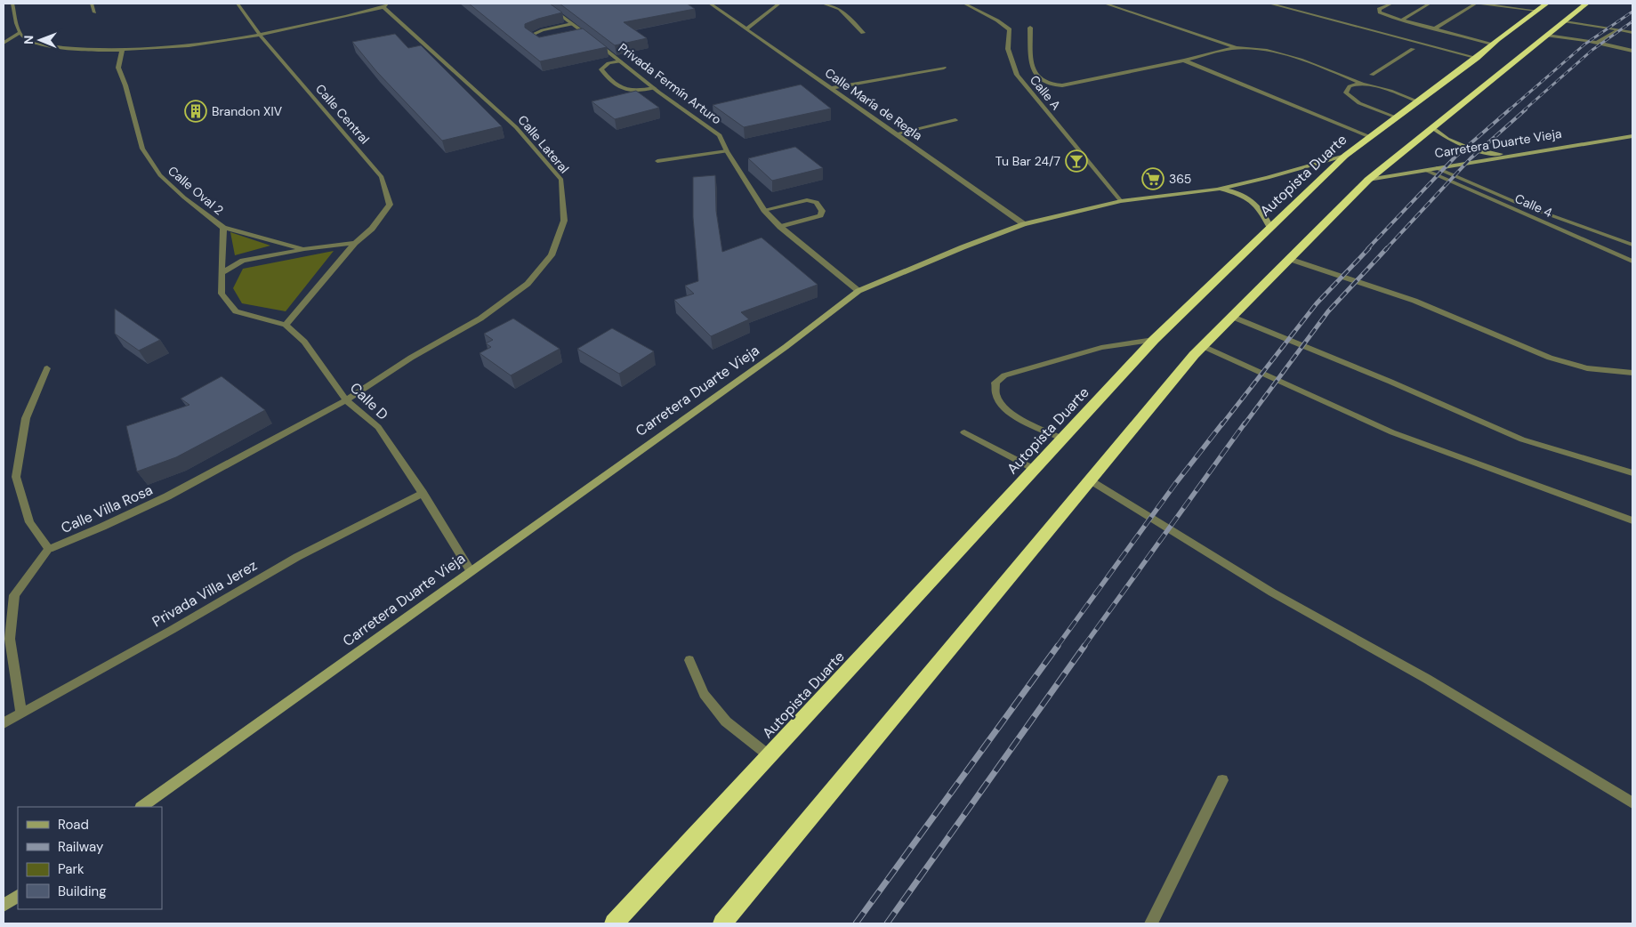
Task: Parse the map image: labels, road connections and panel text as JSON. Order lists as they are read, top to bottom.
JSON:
{
  "streets": {
    "highway": ["Autopista Duarte"],
    "main road": ["Carretera Duarte Vieja"],
    "street": [
      "Privada Fermín Arturo",
      "Calle A",
      "Calle María de Regla",
      "Calle Central",
      "Calle Lateral",
      "Calle Oval 2",
      "Calle 4",
      "Calle D",
      "Calle Villa Rosa",
      "Privada Villa Jerez"
    ]
  },
  "crossings": [
    ["Privada Fermín Arturo", "Carretera Duarte Vieja"],
    ["Calle A", "Carretera Duarte Vieja"],
    ["Calle María de Regla", "Carretera Duarte Vieja"],
    ["Carretera Duarte Vieja", "Autopista Duarte"],
    ["Carretera Duarte Vieja", "Calle 4"],
    ["Carretera Duarte Vieja", "Calle D"],
    ["Calle Lateral", "Calle D"],
    ["Calle Lateral", "Calle Villa Rosa"],
    ["Calle Oval 2", "Calle D"],
    ["Calle D", "Calle Villa Rosa"],
    ["Calle D", "Privada Villa Jerez"]
  ],
  "places": {
    "building": ["Brandon XlV"],
    "bar": ["Tu Bar 24/7"],
    "supermarket": ["365"]
  },
  "legend": [
    "Road",
    "Railway",
    "Park",
    "Building"
  ],
  "north": "left"
}
